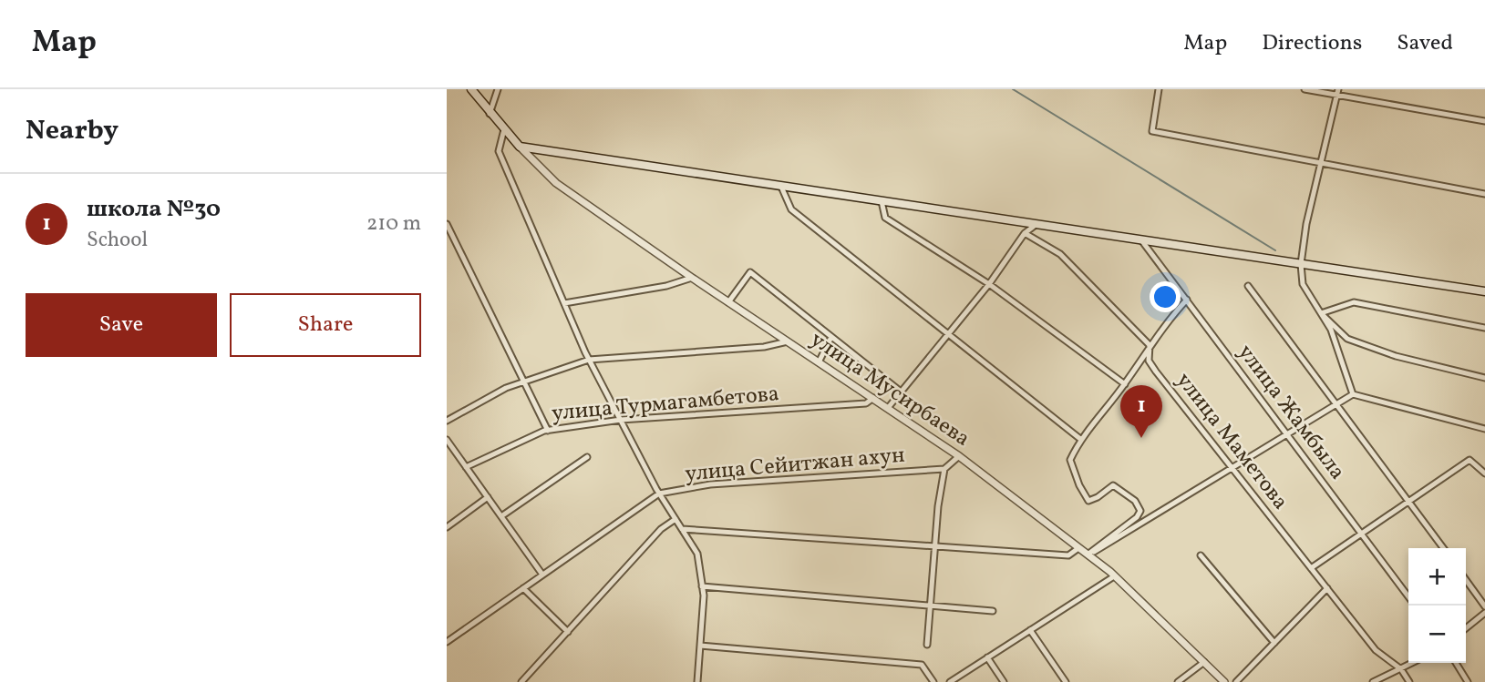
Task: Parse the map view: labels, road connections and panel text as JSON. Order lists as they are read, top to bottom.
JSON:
{
  "streets": {
    "street": [
      "улица Мусирбаева",
      "улица Турмагамбетова",
      "улица Жамбыла",
      "улица Маметова",
      "улица Сейитжан ахун"
    ]
  },
  "crossings": [
    ["улица Мусирбаева", "улица Турмагамбетова"]
  ],
  "page": {
    "header": "Map",
    "nav": ["Map", "Directions", "Saved"],
    "heading": "Nearby",
    "list": [
      {
        "mark": "1",
        "name": "школа №30",
        "note": "School",
        "value": "210 m"
      }
    ],
    "buttons": ["Save", "Share"],
    "pins": "1",
    "map_buttons": ["+", "−"]
  }
}
